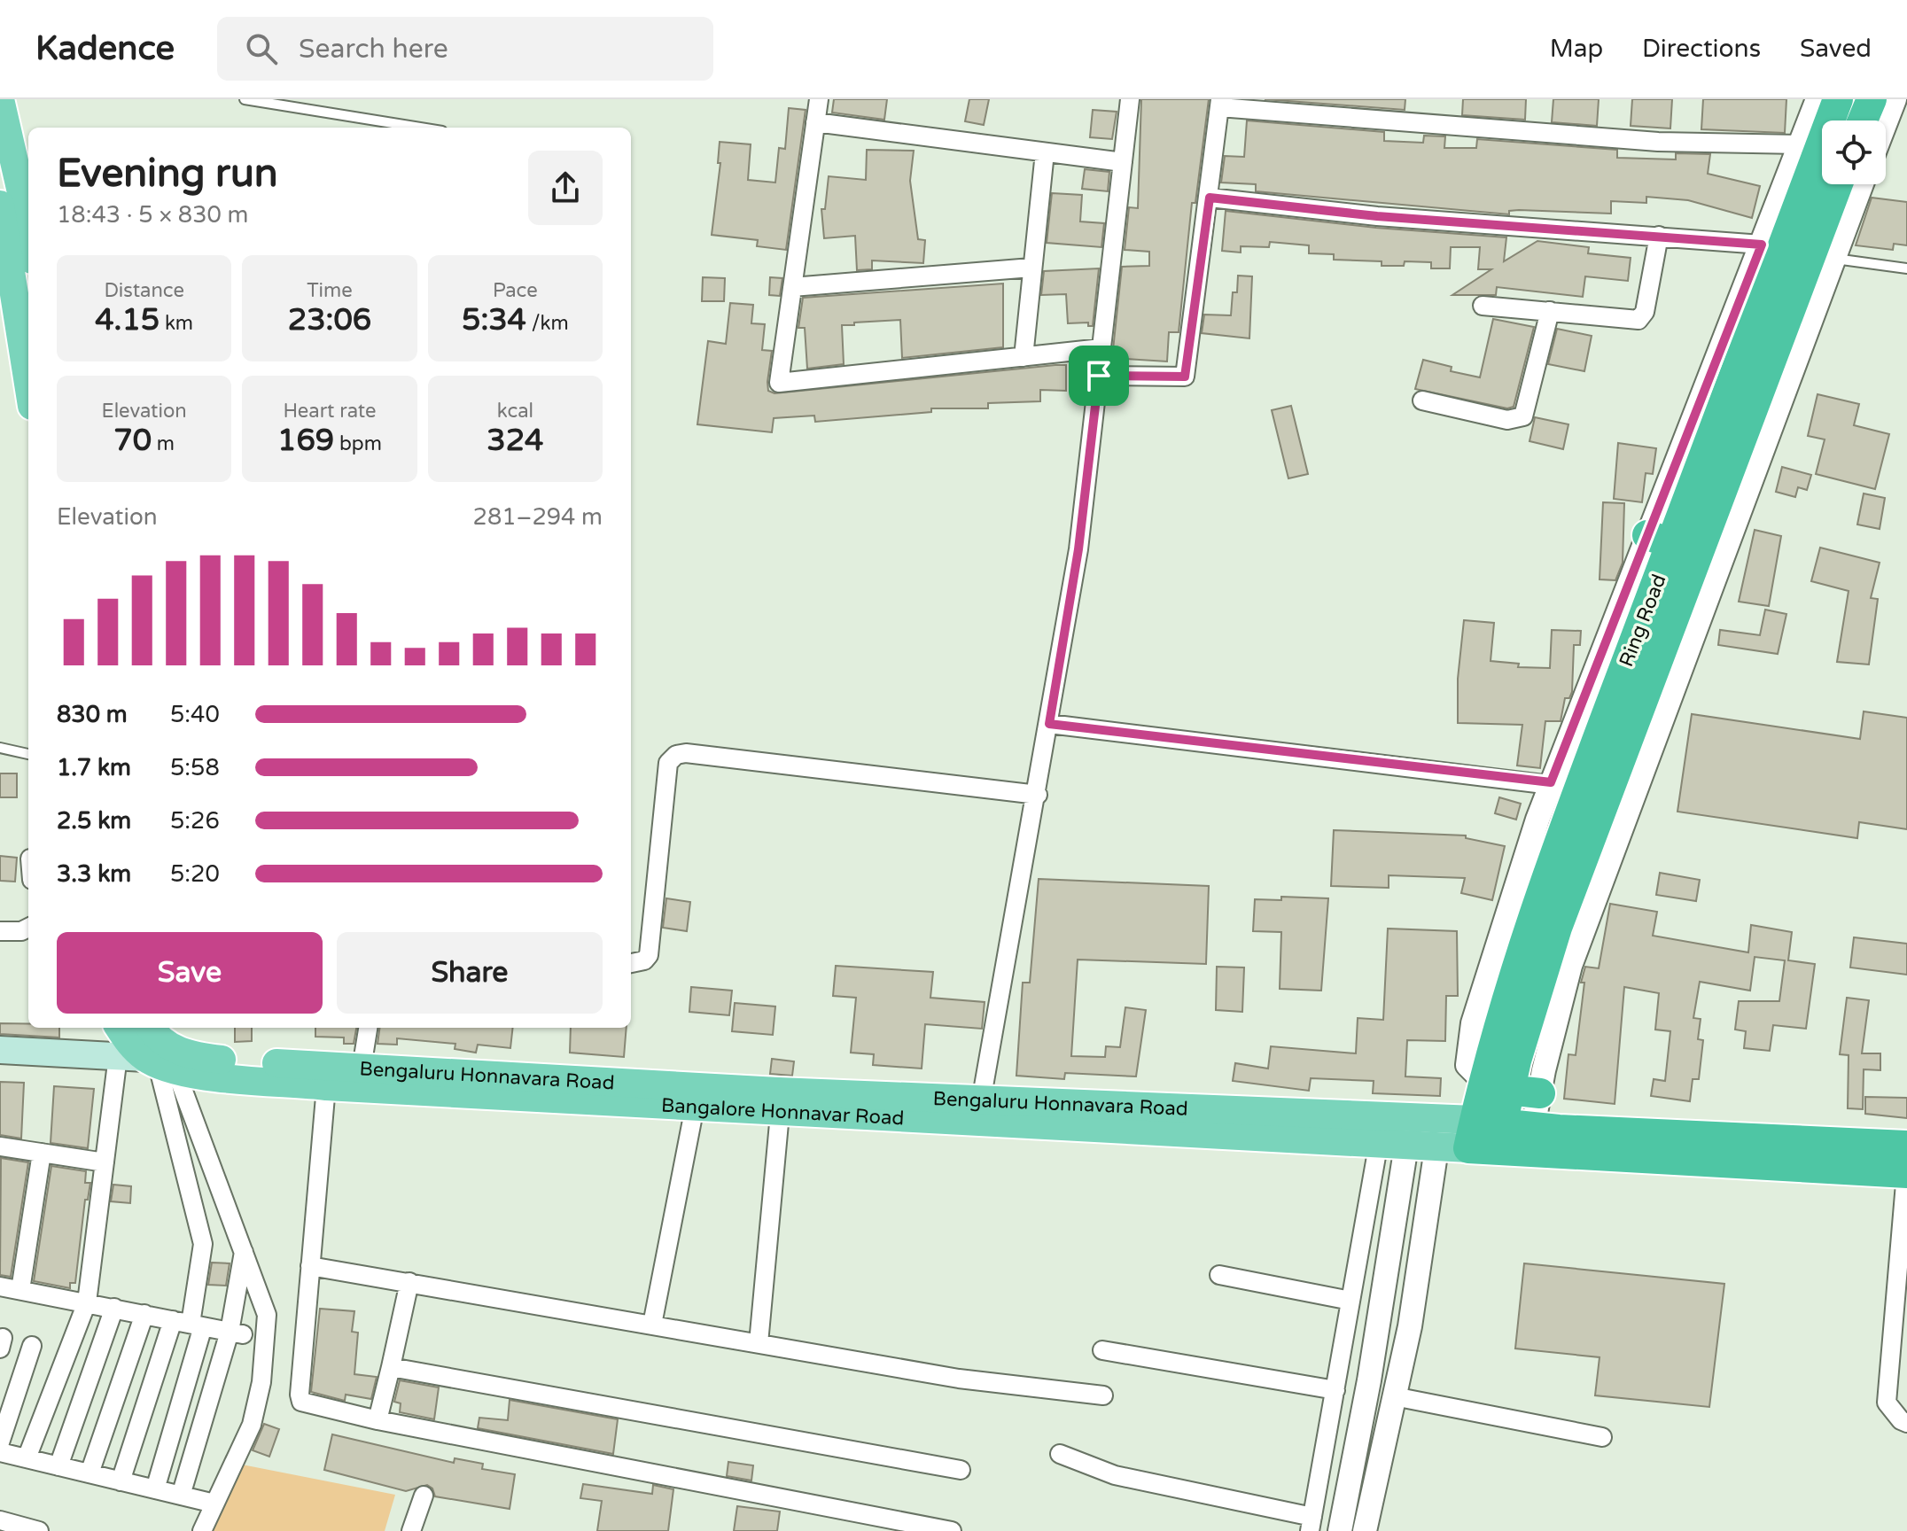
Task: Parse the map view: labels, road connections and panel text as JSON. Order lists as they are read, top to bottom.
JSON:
{
  "streets": {
    "highway": ["Ring Road"],
    "main road": ["Bengaluru Honnavara Road", "Bangalore Honnavar Road"]
  },
  "crossings": [
    ["Ring Road", "Bangalore Honnavar Road"],
    ["Bengaluru Honnavara Road", "Bangalore Honnavar Road"]
  ],
  "page": {
    "header": "Kadence",
    "search": "Search here",
    "nav": ["Map", "Directions", "Saved"],
    "heading": ["Evening run", "18:43 · 5 × 830 m"],
    "stats": [
      ["Distance", "4.15 km"],
      ["Time", "23:06"],
      ["Pace", "5:34 /km"],
      ["Elevation", "70 m"],
      ["Heart rate", "169 bpm"],
      ["kcal", "324"]
    ],
    "chart": ["Elevation", "281–294 m"],
    "list": [
      {
        "name": "830 m",
        "note": "5:40"
      },
      {
        "name": "1.7 km",
        "note": "5:58"
      },
      {
        "name": "2.5 km",
        "note": "5:26"
      },
      {
        "name": "3.3 km",
        "note": "5:20"
      }
    ],
    "buttons": ["Save", "Share"]
  }
}
